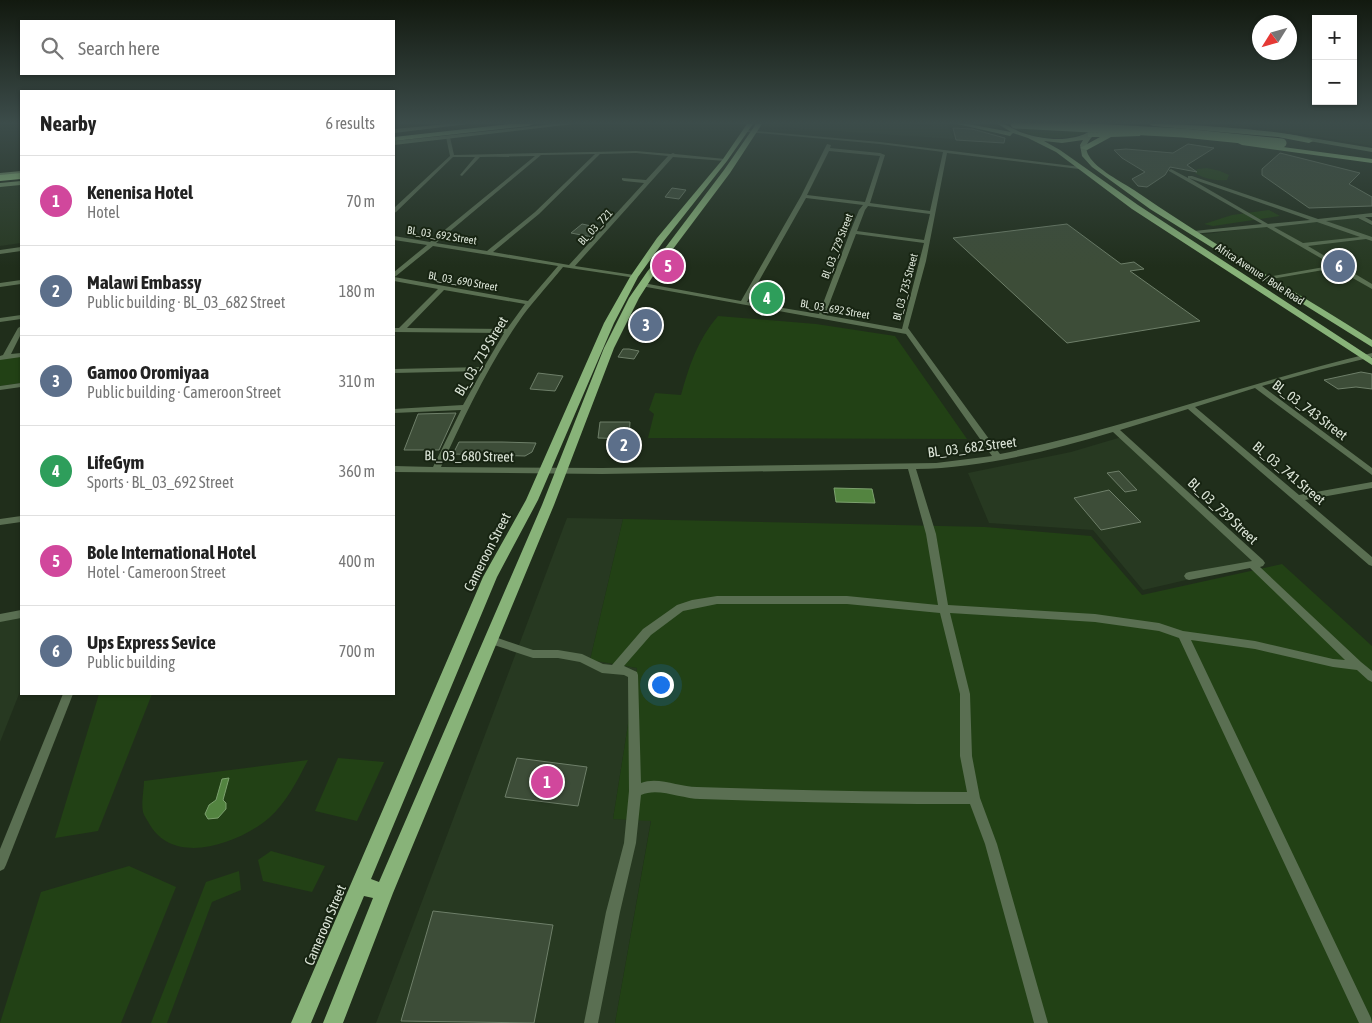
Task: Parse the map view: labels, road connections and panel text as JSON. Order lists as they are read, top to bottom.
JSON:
{
  "streets": {
    "main road": ["Africa Avenue / Bole Road", "Cameroon Street"],
    "street": [
      "BL_03_721",
      "BL_03_692 Street",
      "Bl_03_729 Street",
      "BL_03_690 Street",
      "Bl_03_735 Street",
      "BL_03_719 Street",
      "BL_03_743 Street",
      "BL_03_682 Street",
      "BL_03_680 Street",
      "BL_03_741 Street",
      "BL_03_739 Street"
    ]
  },
  "crossings": [
    ["BL_03_721", "BL_03_692 Street"],
    ["BL_03_692 Street", "Bl_03_729 Street"],
    ["BL_03_692 Street", "Bl_03_735 Street"],
    ["BL_03_692 Street", "BL_03_719 Street"],
    ["BL_03_692 Street", "Cameroon Street"],
    ["Africa Avenue / Bole Road", "BL_03_682 Street"],
    ["BL_03_690 Street", "BL_03_719 Street"],
    ["Bl_03_735 Street", "BL_03_682 Street"],
    ["BL_03_719 Street", "BL_03_680 Street"],
    ["BL_03_743 Street", "BL_03_682 Street"],
    ["BL_03_682 Street", "BL_03_680 Street"],
    ["BL_03_682 Street", "BL_03_741 Street"],
    ["BL_03_682 Street", "BL_03_739 Street"],
    ["BL_03_682 Street", "Cameroon Street"],
    ["BL_03_680 Street", "Cameroon Street"]
  ],
  "north": "bottom left",
  "page": {
    "map_buttons": ["+", "−"],
    "search": "Search here",
    "heading": ["Nearby", "6 results"],
    "list": [
      {
        "mark": "1",
        "name": "Kenenisa Hotel",
        "note": "Hotel",
        "value": "70 m"
      },
      {
        "mark": "2",
        "name": "Malawi Embassy",
        "note": "Public building · BL_03_682 Street",
        "value": "180 m"
      },
      {
        "mark": "3",
        "name": "Gamoo Oromiyaa",
        "note": "Public building · Cameroon Street",
        "value": "310 m"
      },
      {
        "mark": "4",
        "name": "LifeGym",
        "note": "Sports · BL_03_692 Street",
        "value": "360 m"
      },
      {
        "mark": "5",
        "name": "Bole International Hotel",
        "note": "Hotel · Cameroon Street",
        "value": "400 m"
      },
      {
        "mark": "6",
        "name": "Ups Express Sevice",
        "note": "Public building",
        "value": "700 m"
      }
    ],
    "pins": [
      "5",
      "6",
      "4",
      "3",
      "2",
      "1"
    ]
  }
}
